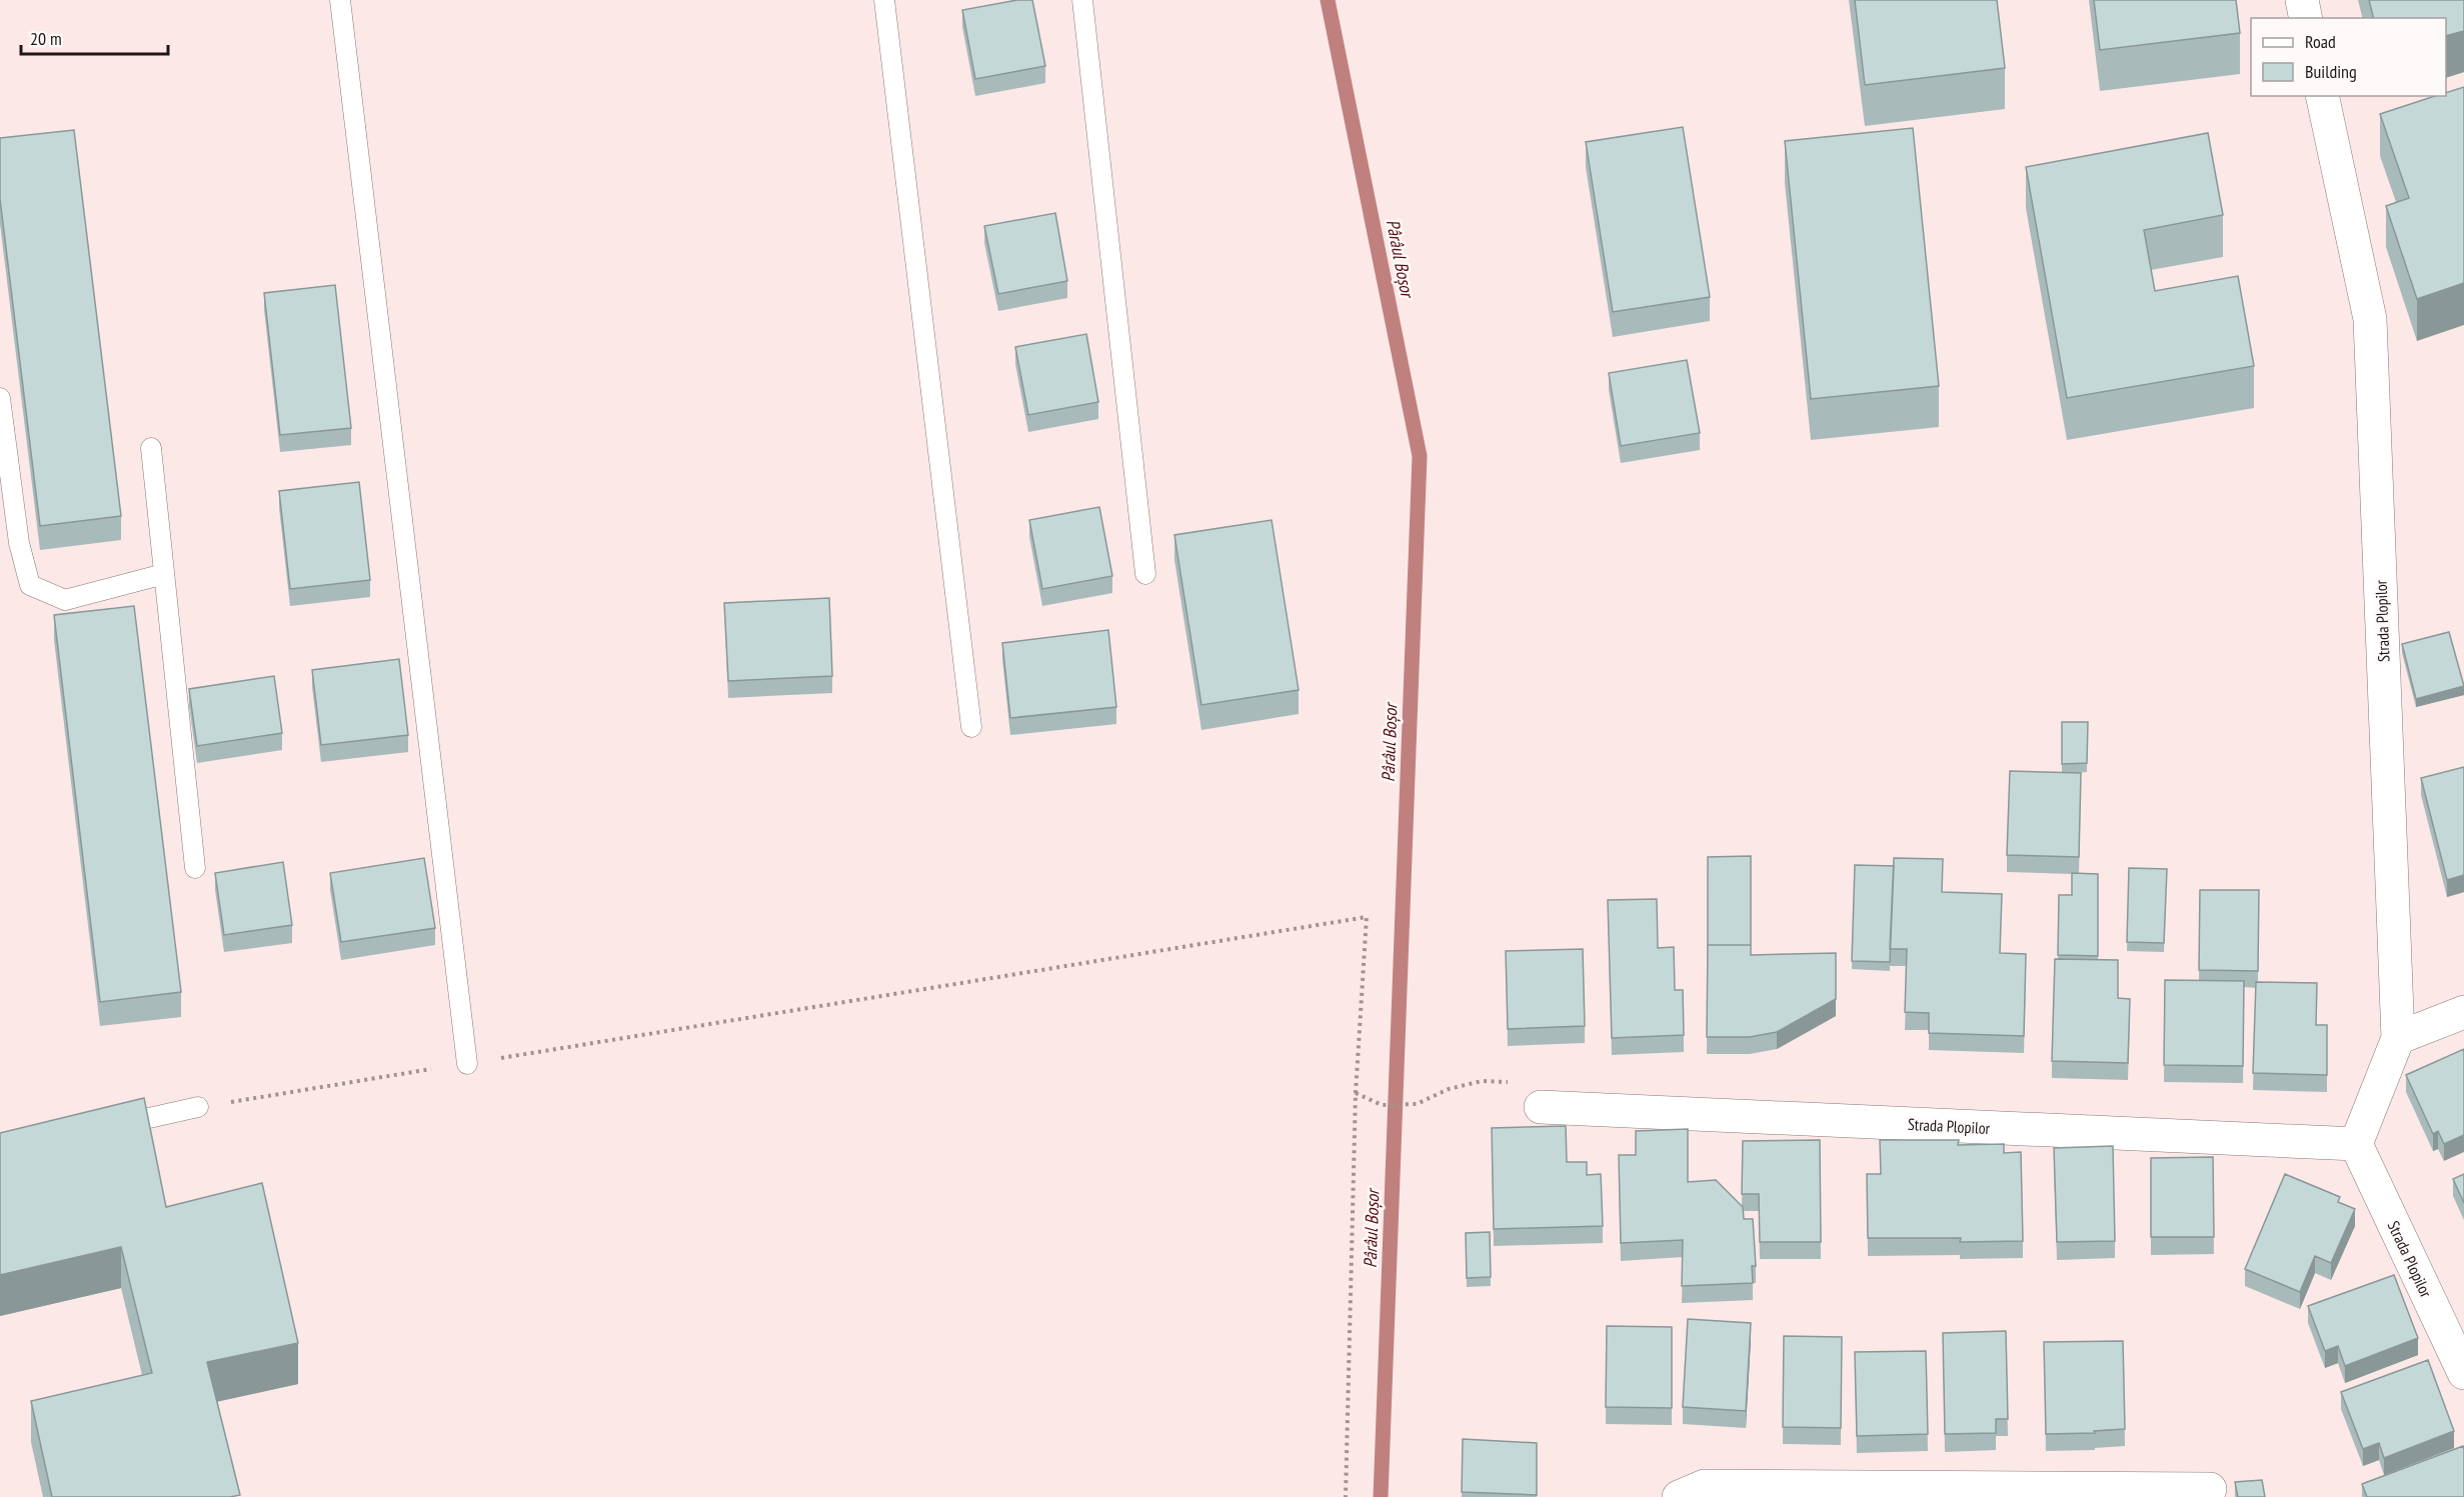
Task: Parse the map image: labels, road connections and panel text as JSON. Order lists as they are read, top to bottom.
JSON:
{
  "streets": {
    "street": ["Strada Plopilor"]
  },
  "water": ["Pârâul Boșor"],
  "legend": ["Road", "Building"],
  "scale_bar": "20 m"
}
